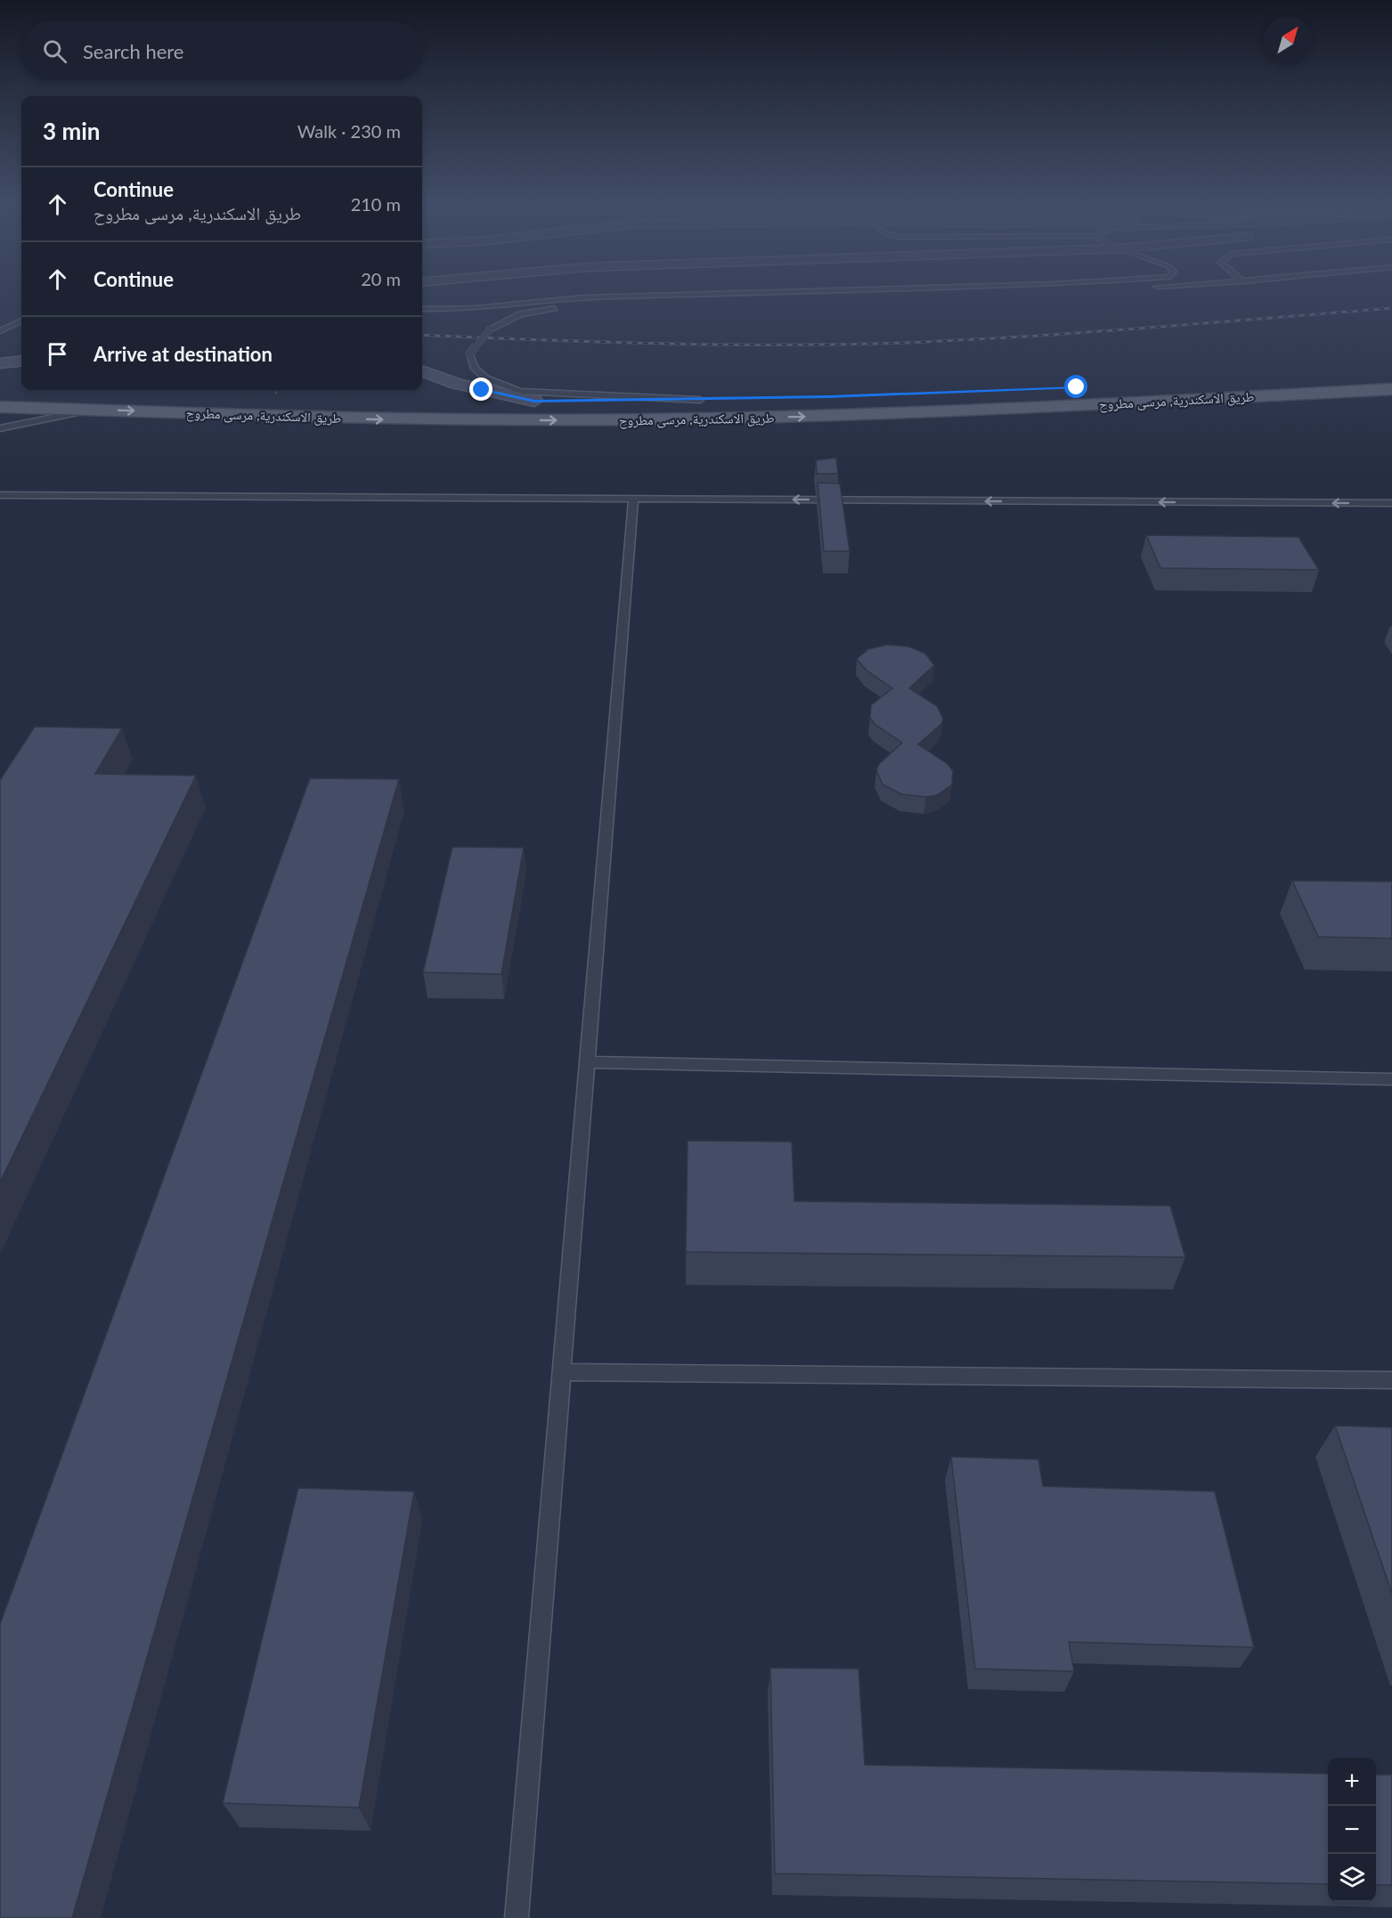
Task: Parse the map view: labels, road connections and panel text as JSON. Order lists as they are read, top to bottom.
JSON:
{
  "streets": {
    "main road": ["طريق الاسكندرية, مرسى مطروح"]
  },
  "one_way": ["طريق الاسكندرية, مرسى مطروح"],
  "north": "top right",
  "page": {
    "search": "Search here",
    "heading": ["3 min", "Walk · 230 m"],
    "list": [
      ["Continue", "طريق الاسكندرية, مرسى مطروح", "210 m"],
      ["Continue", "20 m"],
      "Arrive at destination"
    ],
    "map_buttons": ["+", "−"]
  }
}
